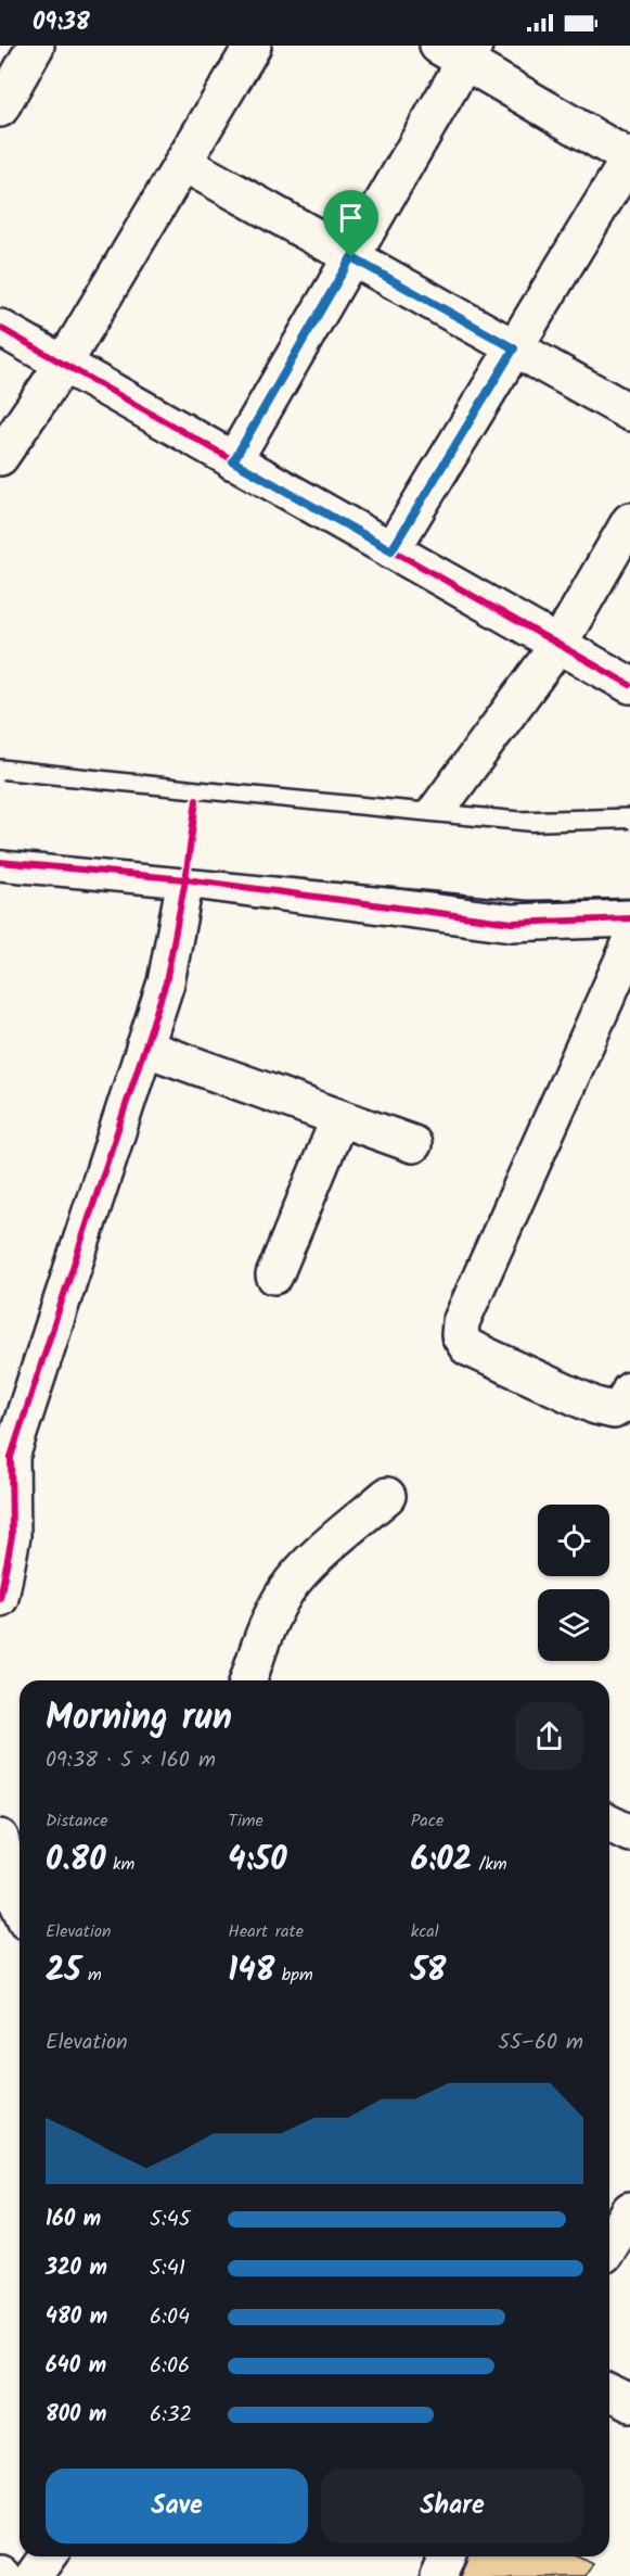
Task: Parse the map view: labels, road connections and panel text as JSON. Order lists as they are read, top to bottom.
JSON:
{
  "page": {
    "status": "09:38",
    "heading": ["Morning run", "09:38 · 5 × 160 m"],
    "stats": [
      ["Distance", "0.80 km"],
      ["Time", "4:50"],
      ["Pace", "6:02 /km"],
      ["Elevation", "25 m"],
      ["Heart rate", "148 bpm"],
      ["kcal", "58"]
    ],
    "chart": ["Elevation", "55–60 m"],
    "list": [
      {
        "name": "160 m",
        "note": "5:45"
      },
      {
        "name": "320 m",
        "note": "5:41"
      },
      {
        "name": "480 m",
        "note": "6:04"
      },
      {
        "name": "640 m",
        "note": "6:06"
      },
      {
        "name": "800 m",
        "note": "6:32"
      }
    ],
    "buttons": ["Save", "Share"]
  }
}
